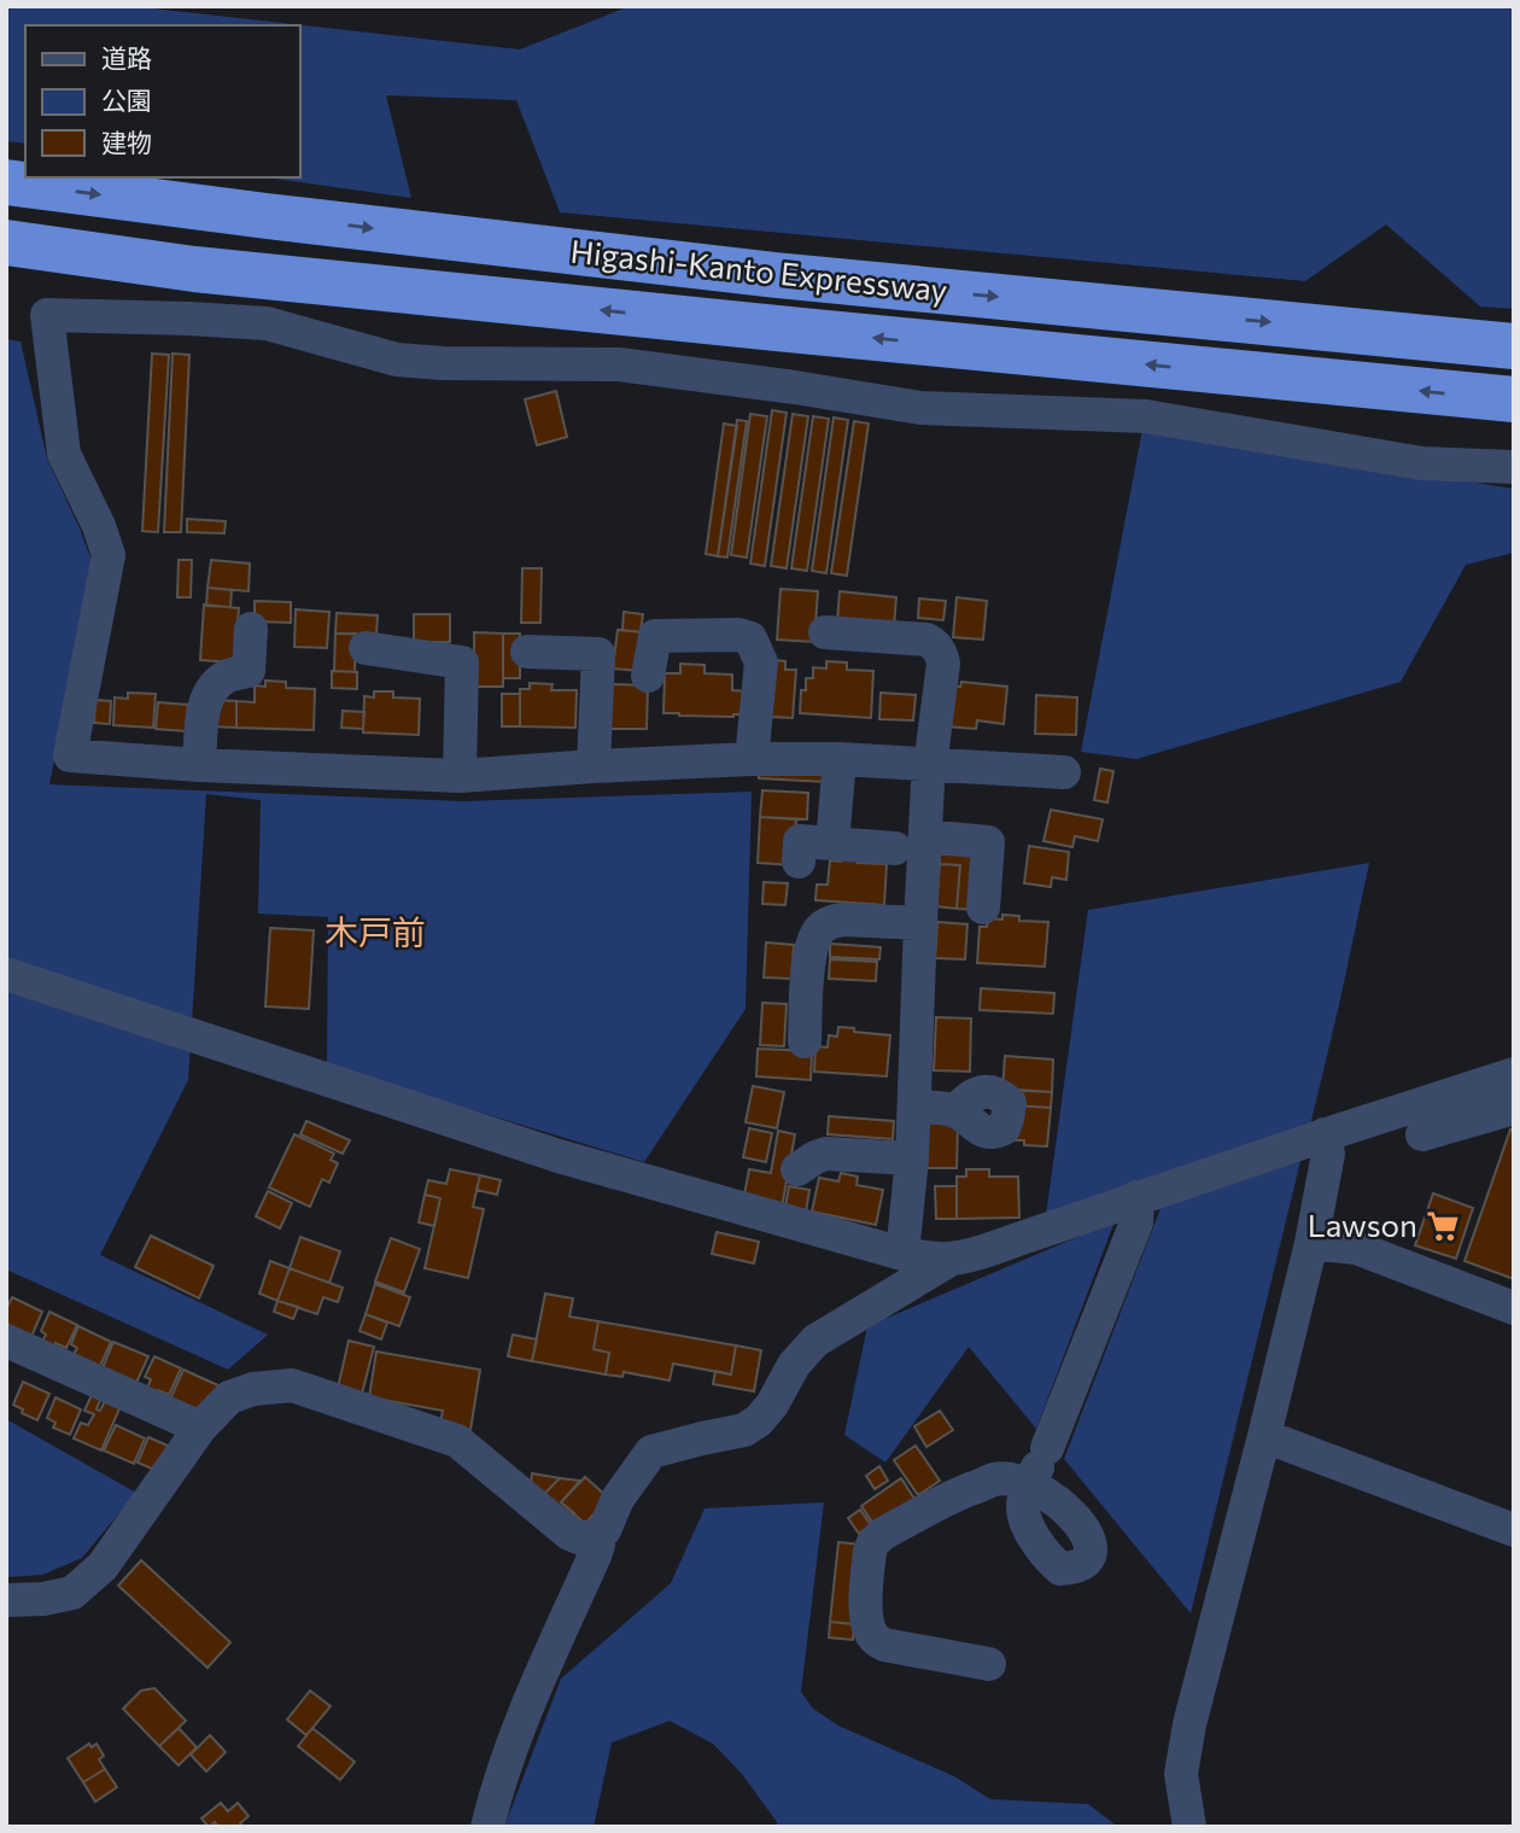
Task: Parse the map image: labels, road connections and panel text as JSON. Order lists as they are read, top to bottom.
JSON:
{
  "streets": {
    "highway": ["Higashi-Kanto Expressway"]
  },
  "districts": ["木戸前"],
  "places": {
    "supermarket": ["Lawson"]
  },
  "legend": ["道路", "公園", "建物"]
}
